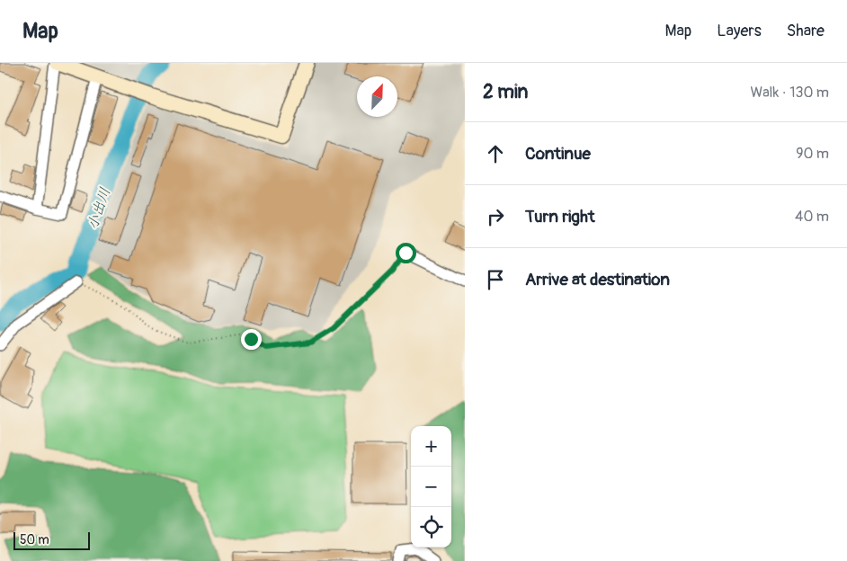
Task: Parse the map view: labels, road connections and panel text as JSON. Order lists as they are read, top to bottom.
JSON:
{
  "water": ["小出川"],
  "scale_bar": "50 m",
  "north": "top right",
  "page": {
    "header": "Map",
    "nav": ["Map", "Layers", "Share"],
    "heading": ["2 min", "Walk · 130 m"],
    "list": [
      ["Continue", "90 m"],
      ["Turn right", "40 m"],
      "Arrive at destination"
    ],
    "map_buttons": ["+", "−"],
    "scale": "50 m"
  }
}
